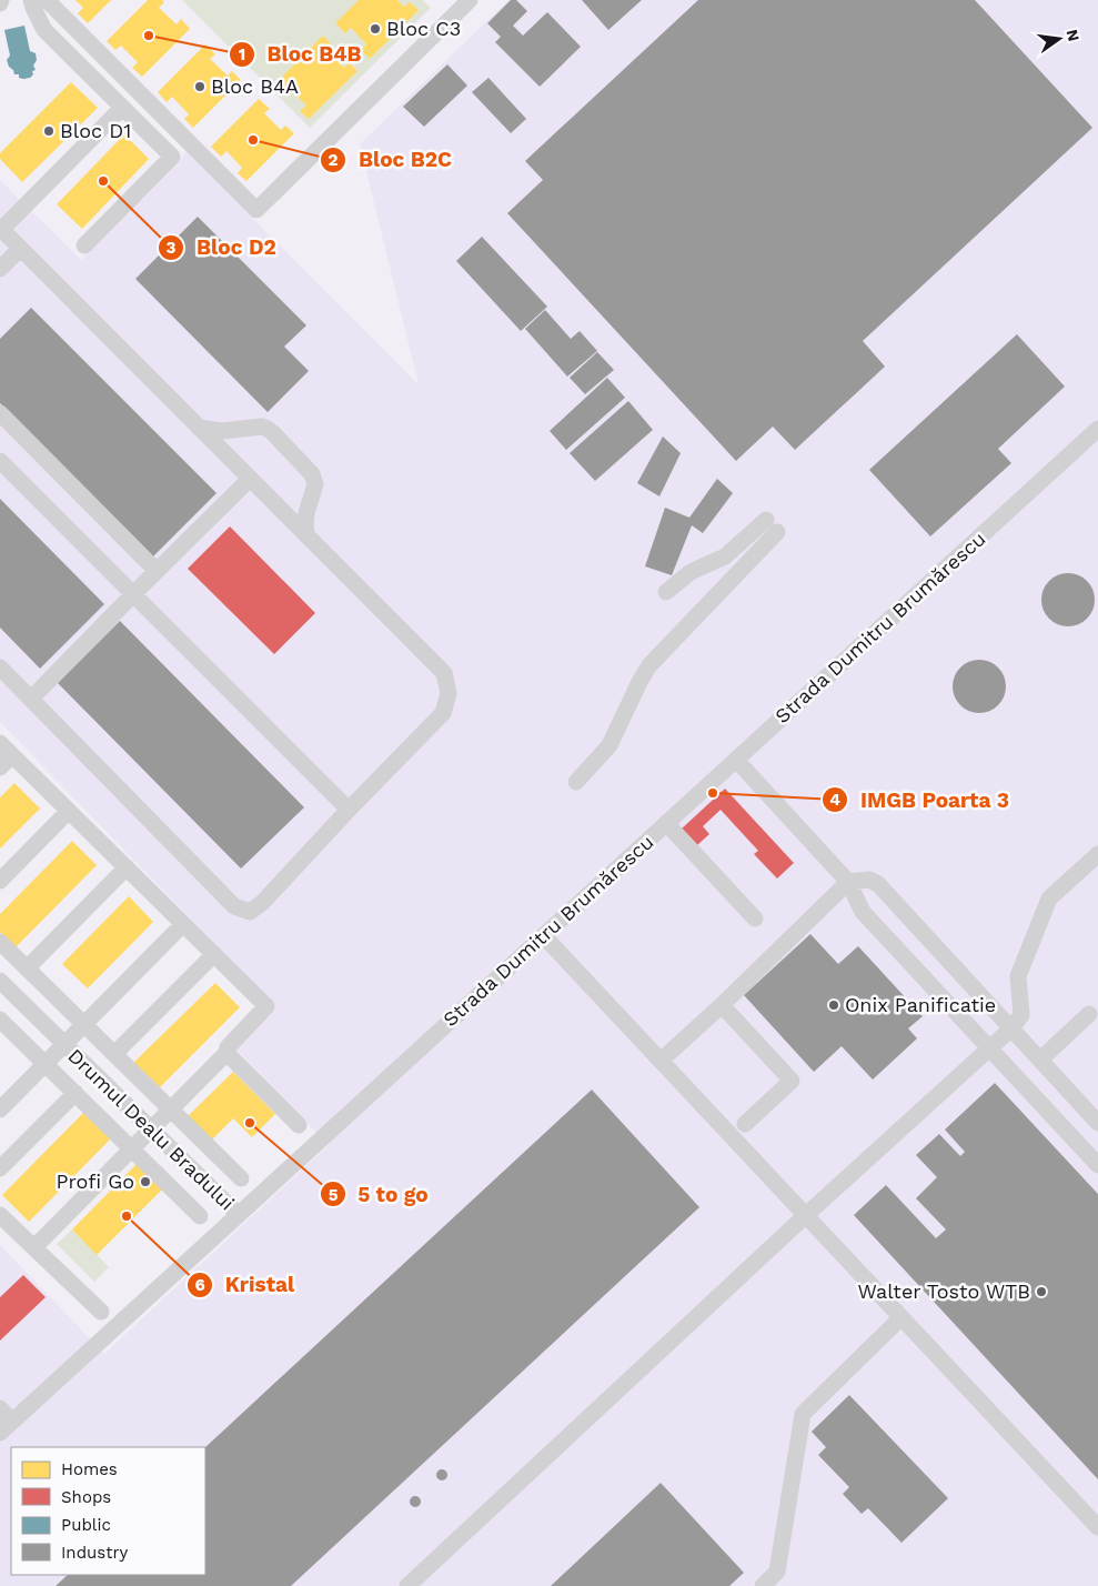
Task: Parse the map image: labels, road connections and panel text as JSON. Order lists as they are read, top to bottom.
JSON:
{
  "streets": {
    "street": ["Strada Dumitru Brumărescu", "Drumul Dealu Bradului"]
  },
  "crossings": [
    ["Strada Dumitru Brumărescu", "Drumul Dealu Bradului"]
  ],
  "places": [
    "Bloc C3",
    "Bloc B4B",
    "Bloc B4A",
    "Bloc D1",
    "Bloc B2C",
    "Bloc D2",
    "IMGB Poarta 3",
    "Onix Panificatie",
    "5 to go",
    "Profi Go",
    "Kristal",
    "Walter Tosto WTB"
  ],
  "legend": [
    "Homes",
    "Shops",
    "Public",
    "Industry"
  ],
  "north": "right"
}
